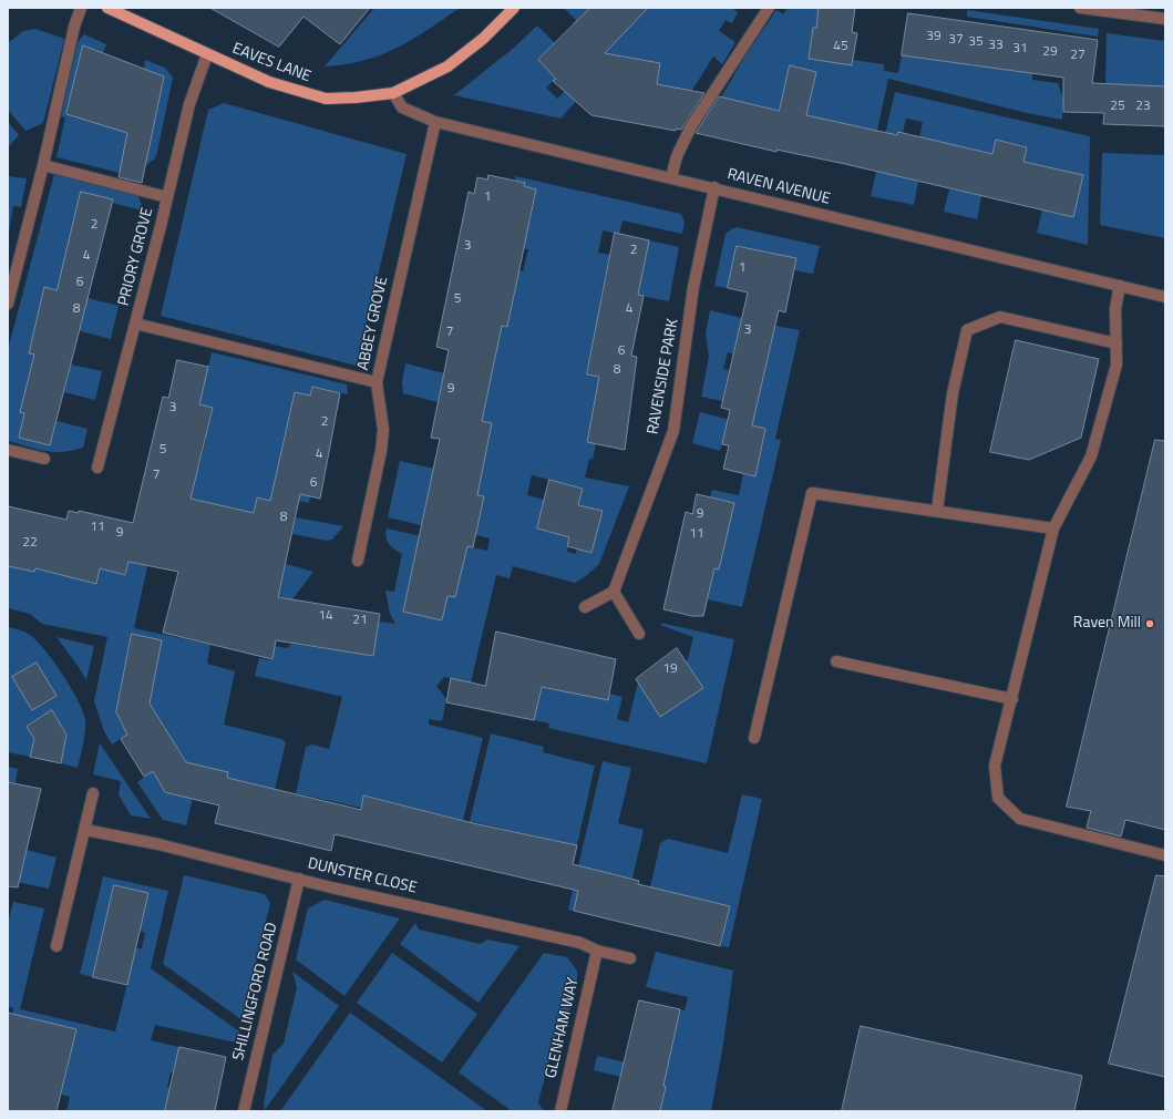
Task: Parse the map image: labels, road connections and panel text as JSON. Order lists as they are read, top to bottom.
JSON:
{
  "streets": {
    "main road": ["EAVES LANE"],
    "street": [
      "RAVEN AVENUE",
      "PRIORY GROVE",
      "ABBEY GROVE",
      "RAVENSIDE PARK",
      "DUNSTER CLOSE",
      "SHILLINGFORD ROAD",
      "GLENHAM WAY"
    ]
  },
  "crossings": [
    ["EAVES LANE", "RAVEN AVENUE"],
    ["EAVES LANE", "PRIORY GROVE"],
    ["RAVEN AVENUE", "ABBEY GROVE"],
    ["RAVEN AVENUE", "RAVENSIDE PARK"],
    ["DUNSTER CLOSE", "SHILLINGFORD ROAD"],
    ["DUNSTER CLOSE", "GLENHAM WAY"]
  ],
  "places": ["Raven Mill"],
  "house_numbers": [
    "39",
    "37",
    "35",
    "33",
    "45",
    "31",
    "29",
    "27",
    "25",
    "23",
    "1",
    "2",
    "3",
    "2",
    "4",
    "1",
    "6",
    "5",
    "8",
    "4",
    "3",
    "7",
    "6",
    "8",
    "9",
    "3",
    "2",
    "5",
    "4",
    "7",
    "6",
    "9",
    "8",
    "11",
    "9",
    "11",
    "22",
    "14",
    "21",
    "19"
  ]
}
